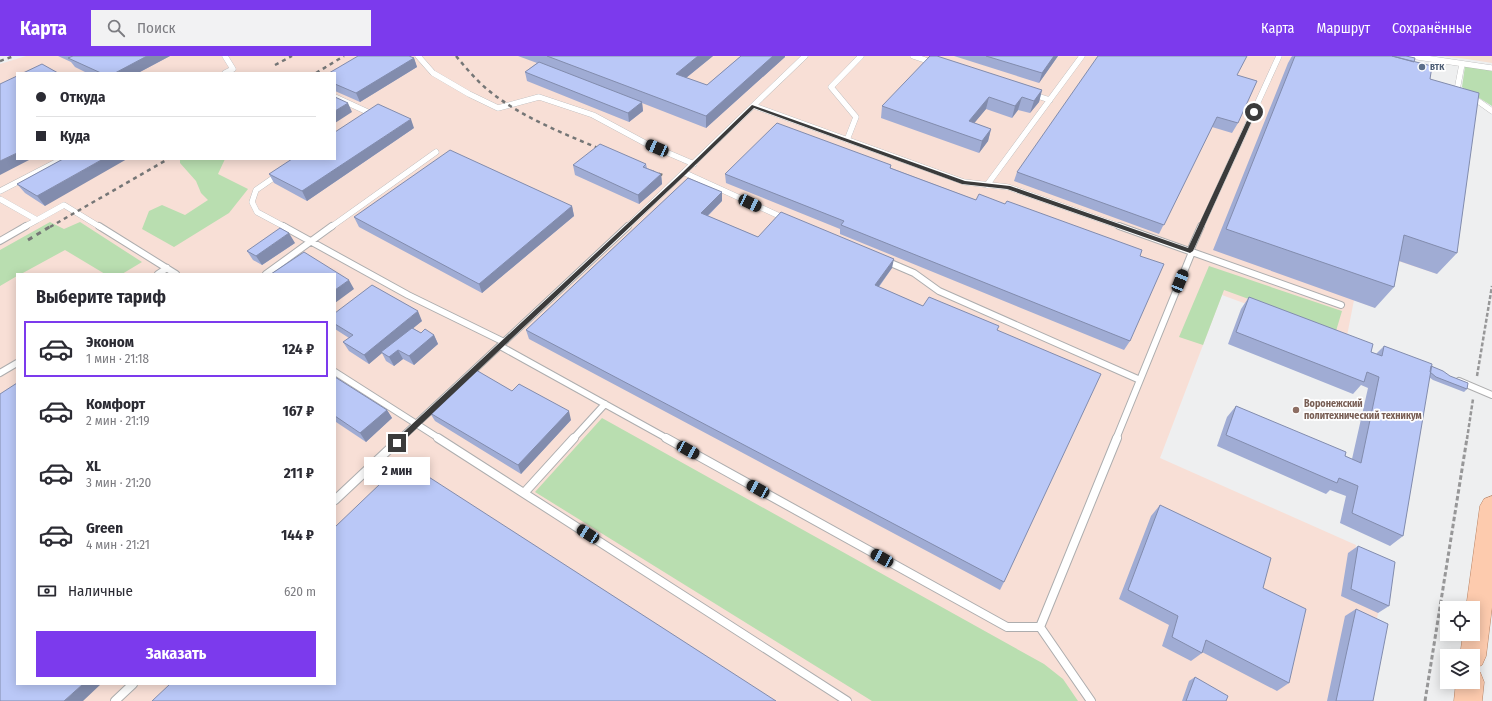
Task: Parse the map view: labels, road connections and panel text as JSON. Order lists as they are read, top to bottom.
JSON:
{
  "places": ["ВТК", "Воронежский политехнический техникум"],
  "page": {
    "header": "Карта",
    "search": "Поиск",
    "nav": ["Карта", "Маршрут", "Сохранённые"],
    "banner": ["Откуда", "Куда"],
    "heading": "Выберите тариф",
    "list": [
      {
        "name": "Эконом",
        "note": "1 мин · 21:18",
        "value": "124 ₽"
      },
      {
        "name": "Комфорт",
        "note": "2 мин · 21:19",
        "value": "167 ₽"
      },
      {
        "name": "XL",
        "note": "3 мин · 21:20",
        "value": "211 ₽"
      },
      {
        "name": "Green",
        "note": "4 мин · 21:21",
        "value": "144 ₽"
      }
    ],
    "bubble": "2 мин",
    "pay": ["Наличные", "620 m"],
    "buttons": "Заказать"
  }
}
